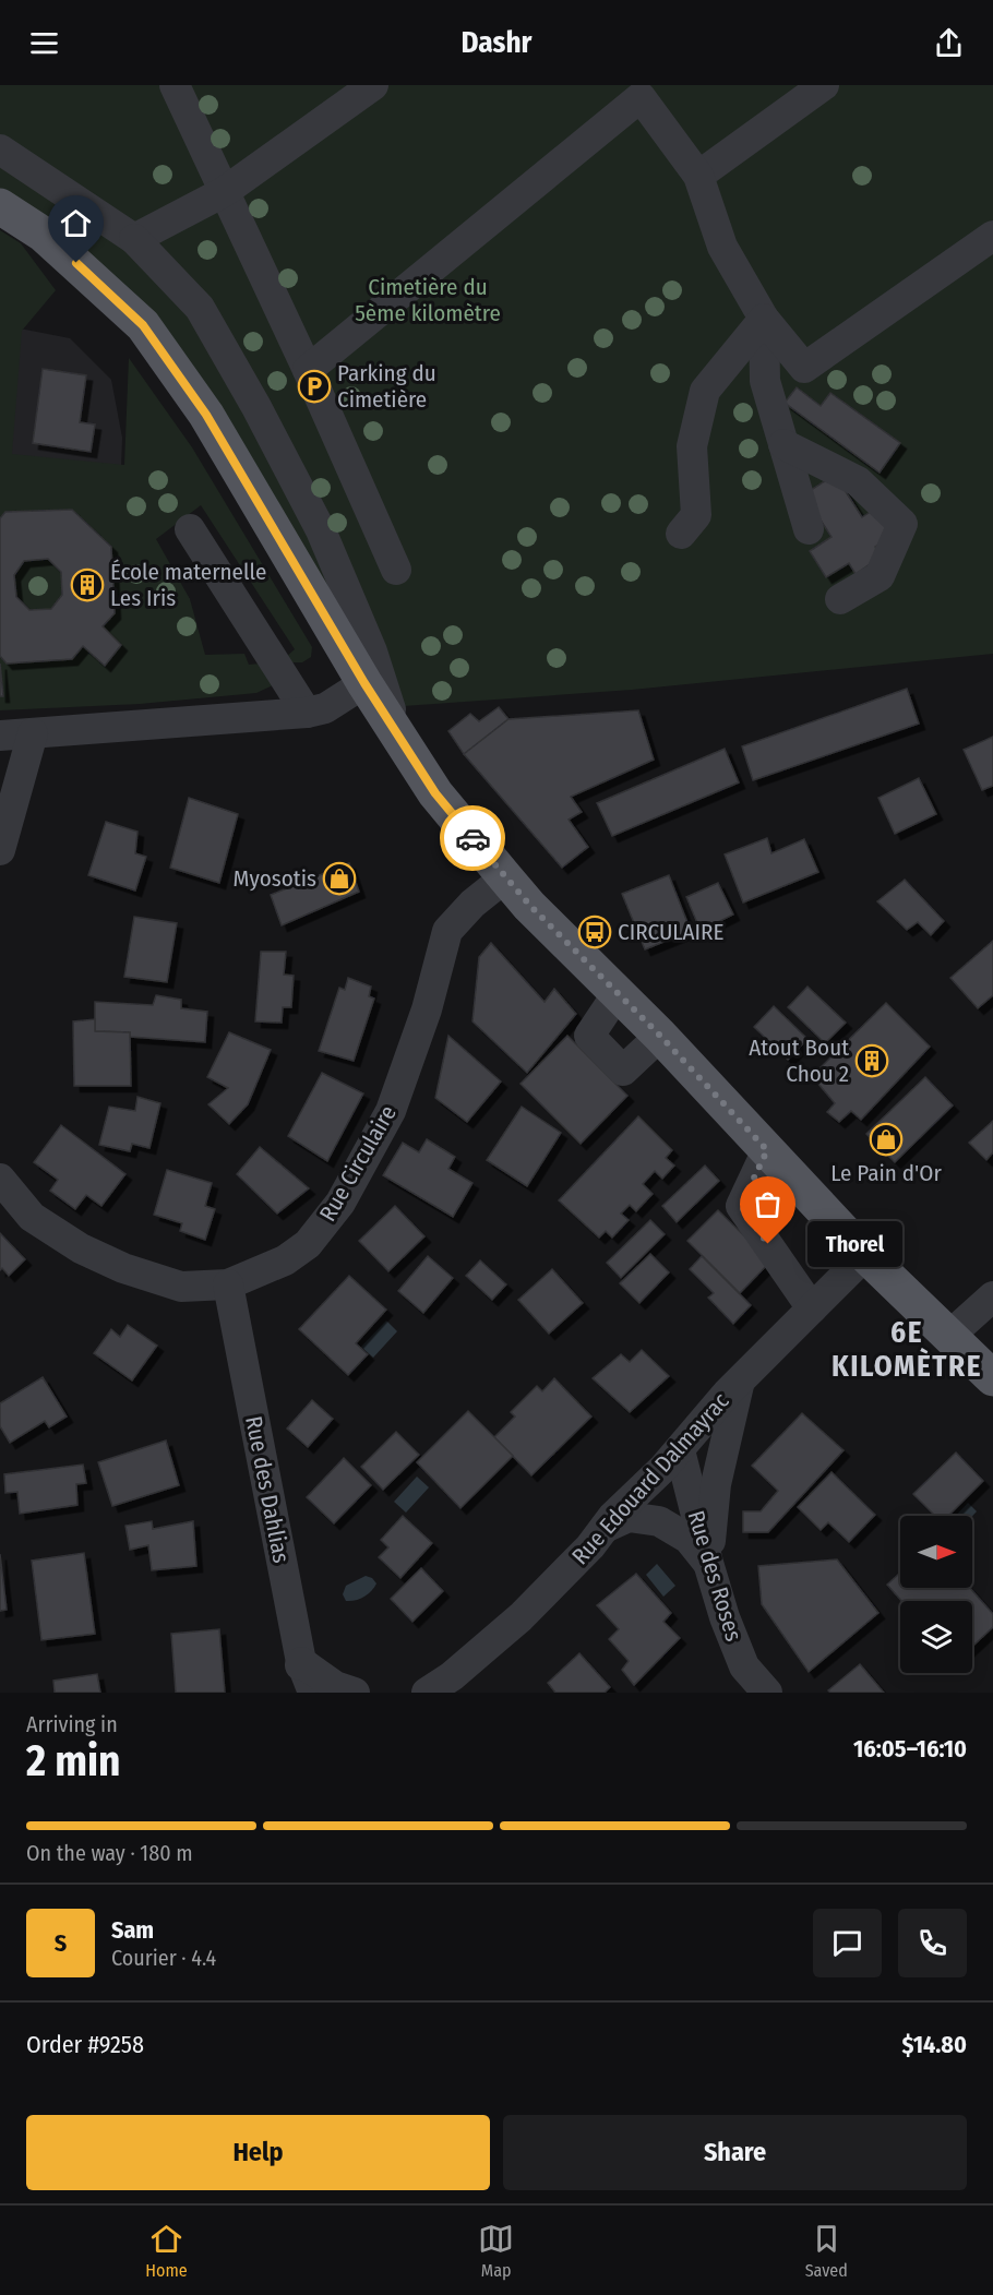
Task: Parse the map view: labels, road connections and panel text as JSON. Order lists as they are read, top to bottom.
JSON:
{
  "streets": {
    "street": [
      "Rue Circulaire",
      "Rue Edouard Dalmayrac",
      "Rue des Dahlias",
      "Rue des Roses"
    ]
  },
  "crossings": [
    ["Rue Circulaire", "Rue des Dahlias"],
    ["Rue Edouard Dalmayrac", "Rue des Roses"]
  ],
  "districts": ["6E KILOMÈTRE"],
  "parks": ["Cimetière du 5ème kilomètre"],
  "places": {
    "parking": ["Parking du Cimetière"],
    "building": ["École maternelle Les Iris", "Atout Bout Chou 2"],
    "shop": ["Myosotis", "Le Pain d'Or"],
    "bus stop": ["CIRCULAIRE"],
    "other": ["Thorel"]
  },
  "north": "right",
  "page": {
    "header": "Dashr",
    "bubble": "Thorel",
    "heading": ["2 min", "Arriving in", "16:05–16:10"],
    "panel": [
      "Sam",
      "Courier · 4.4",
      "Order #9258",
      "$14.80"
    ],
    "bar": "On the way · 180 m",
    "round": "S",
    "buttons": ["Help", "Share"],
    "tabs": ["Home", "Map", "Saved"]
  }
}
